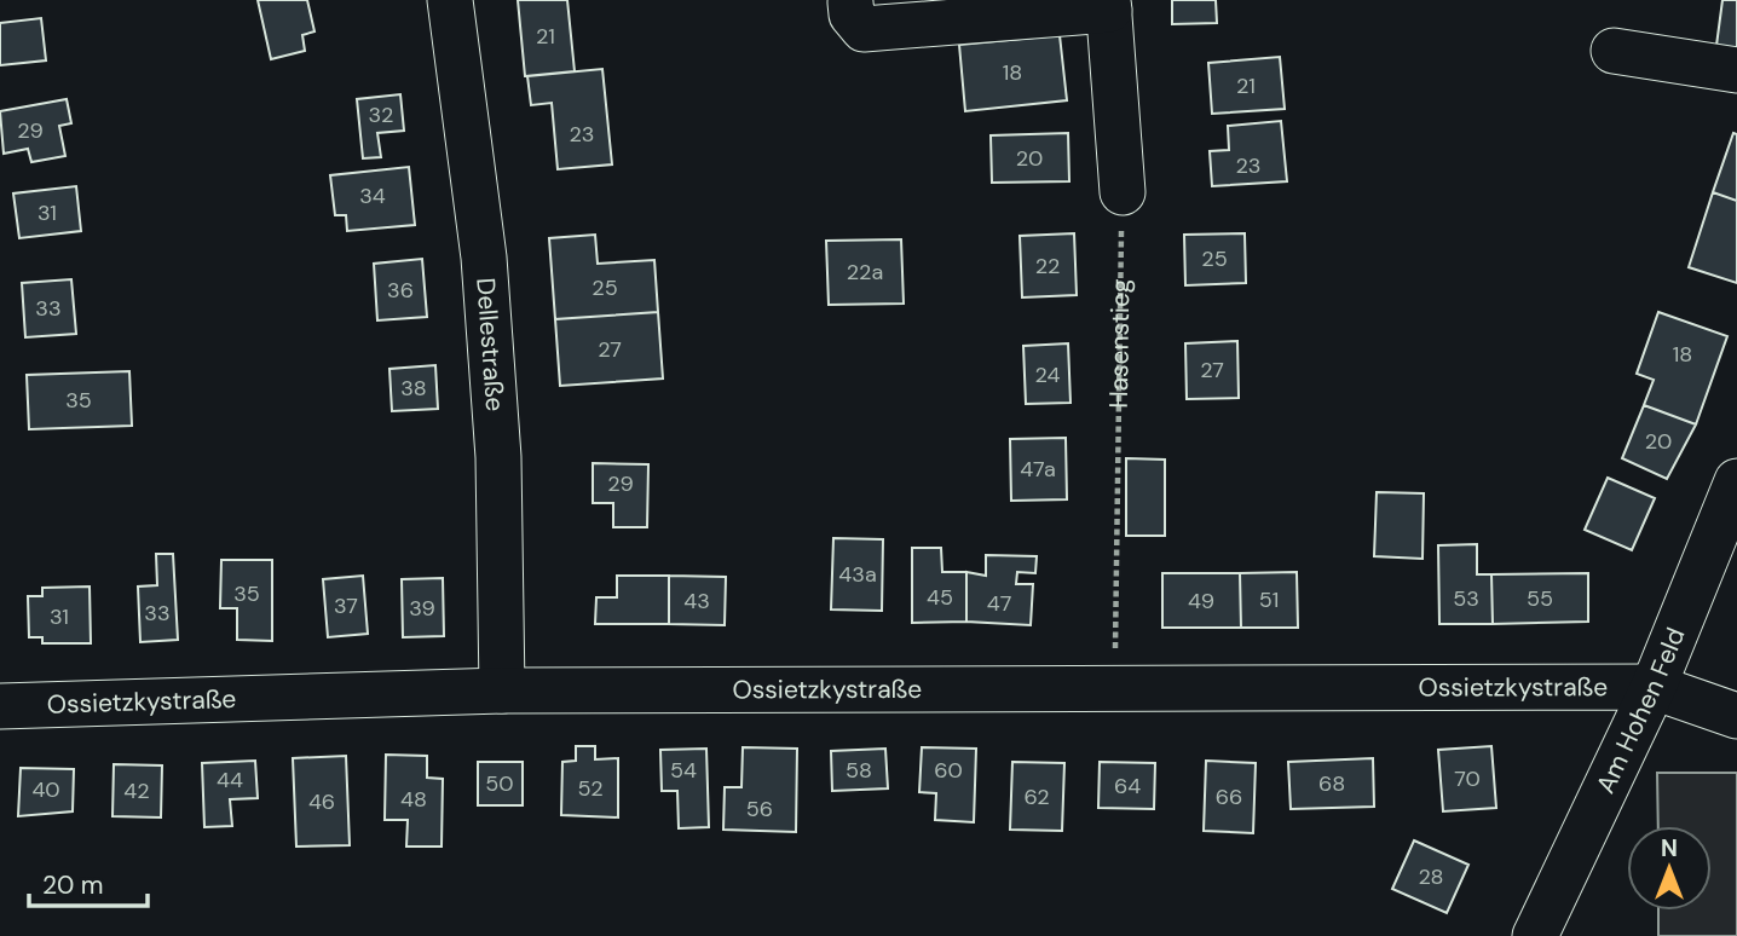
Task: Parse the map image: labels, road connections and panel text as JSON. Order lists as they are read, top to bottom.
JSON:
{
  "streets": {
    "street": ["Dellestraße", "Ossietzkystraße", "Am Hohen Feld"],
    "path": ["Hasenstieg"]
  },
  "crossings": [
    ["Dellestraße", "Ossietzkystraße"],
    ["Hasenstieg", "Ossietzkystraße"],
    ["Ossietzkystraße", "Am Hohen Feld"]
  ],
  "house_numbers": [
    "21",
    "18",
    "21",
    "32",
    "29",
    "23",
    "20",
    "23",
    "34",
    "31",
    "25",
    "22",
    "22a",
    "25",
    "36",
    "33",
    "27",
    "18",
    "27",
    "24",
    "38",
    "35",
    "20",
    "47a",
    "29",
    "43a",
    "35",
    "45",
    "53",
    "55",
    "51",
    "43",
    "49",
    "47",
    "37",
    "39",
    "33",
    "31",
    "54",
    "58",
    "60",
    "70",
    "44",
    "50",
    "68",
    "64",
    "52",
    "40",
    "42",
    "62",
    "66",
    "48",
    "46",
    "56",
    "28"
  ],
  "scale_bar": "20 m",
  "north": "top"
}
